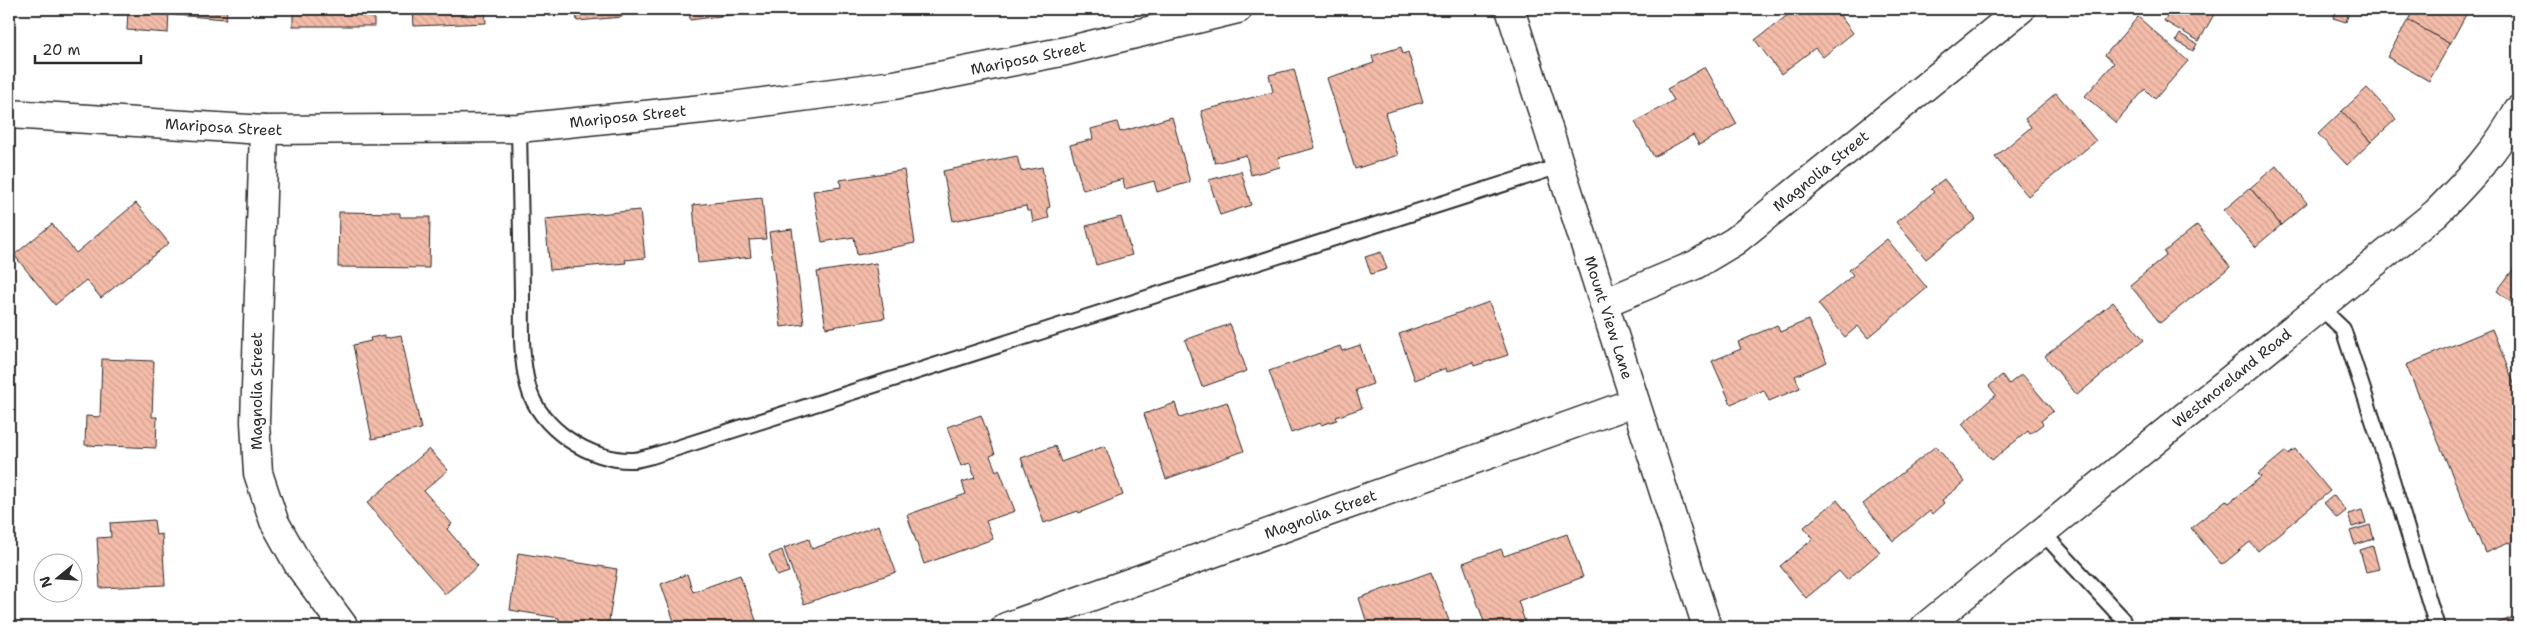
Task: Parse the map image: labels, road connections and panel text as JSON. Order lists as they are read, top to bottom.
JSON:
{
  "streets": {
    "street": [
      "Mariposa Street",
      "Magnolia Street",
      "Mount View Lane",
      "Westmoreland Road"
    ]
  },
  "crossings": [
    ["Mariposa Street", "Magnolia Street"],
    ["Magnolia Street", "Mount View Lane"]
  ],
  "scale_bar": "20 m",
  "north": "left"
}
